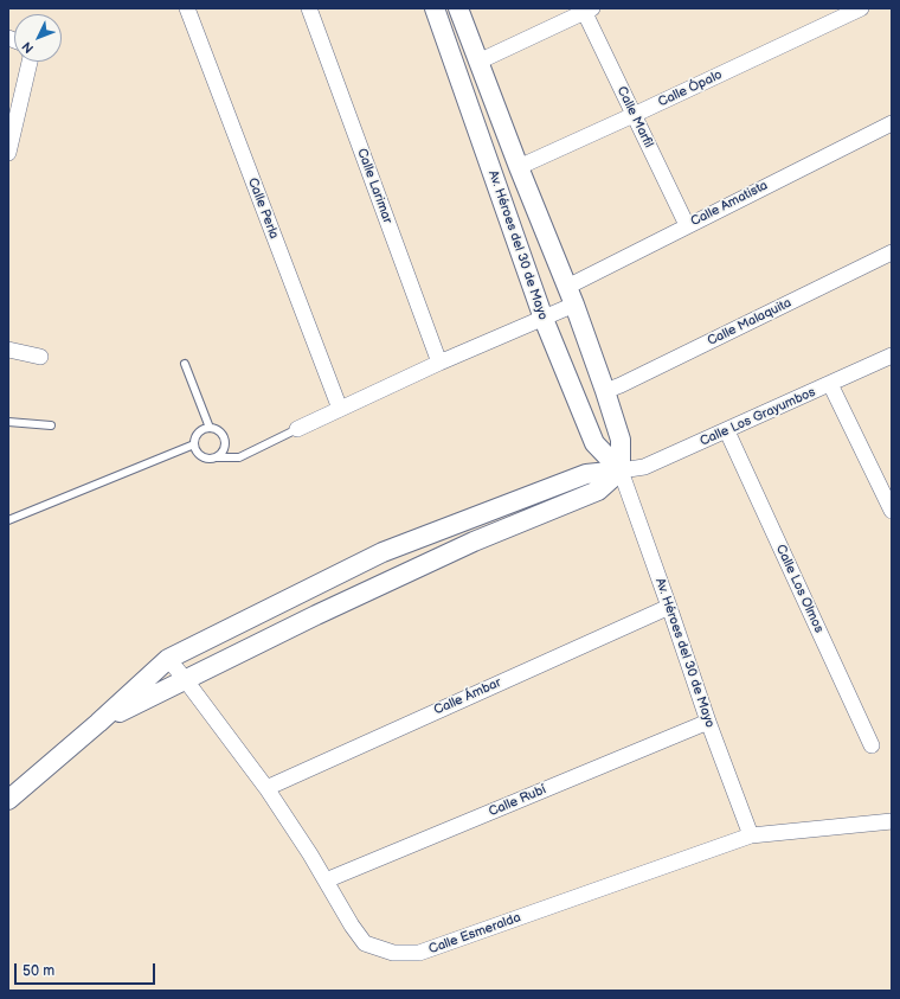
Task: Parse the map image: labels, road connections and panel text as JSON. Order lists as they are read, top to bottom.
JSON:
{
  "streets": {
    "street": [
      "Calle Ópalo",
      "Calle Marfil",
      "Calle Larimar",
      "Calle Amatista",
      "Calle Perla",
      "Av. Héroes del 30 de Mayo",
      "Calle Malaquita",
      "Calle Los Grayumbos",
      "Calle Los Olmos",
      "Calle Ámbar",
      "Calle Rubí",
      "Calle Esmeralda"
    ]
  },
  "crossings": [
    ["Calle Ópalo", "Calle Marfil"],
    ["Calle Ópalo", "Av. Héroes del 30 de Mayo"],
    ["Calle Marfil", "Calle Amatista"],
    ["Calle Amatista", "Av. Héroes del 30 de Mayo"],
    ["Av. Héroes del 30 de Mayo", "Calle Malaquita"],
    ["Av. Héroes del 30 de Mayo", "Calle Los Grayumbos"],
    ["Av. Héroes del 30 de Mayo", "Calle Ámbar"],
    ["Av. Héroes del 30 de Mayo", "Calle Rubí"],
    ["Av. Héroes del 30 de Mayo", "Calle Esmeralda"],
    ["Calle Los Grayumbos", "Calle Los Olmos"],
    ["Calle Ámbar", "Calle Esmeralda"],
    ["Calle Rubí", "Calle Esmeralda"]
  ],
  "scale_bar": "50 m",
  "north": "bottom left"
}
